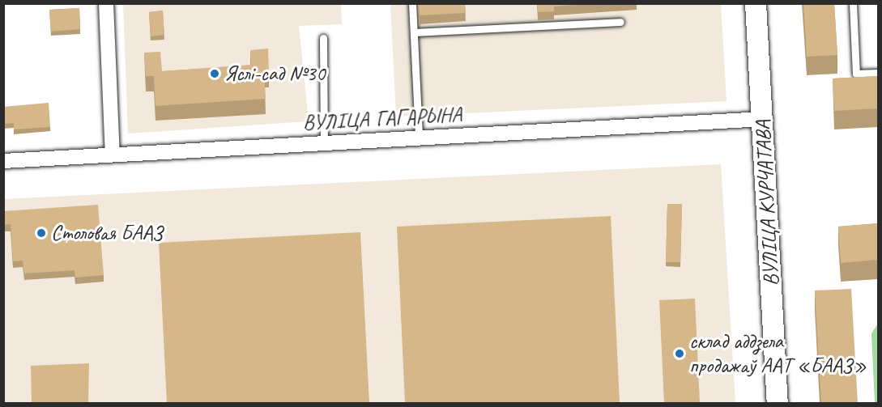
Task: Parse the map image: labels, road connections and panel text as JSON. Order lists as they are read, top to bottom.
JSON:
{
  "streets": {
    "street": ["ВУЛІЦА ГАГАРЫНА", "ВУЛІЦА КУРЧАТАВА"]
  },
  "crossings": [
    ["ВУЛІЦА ГАГАРЫНА", "ВУЛІЦА КУРЧАТАВА"]
  ],
  "places": ["Яслі-сад №30", "Столовая БААЗ", "склад аддзела продажаў ААТ «БААЗ»"]
}
